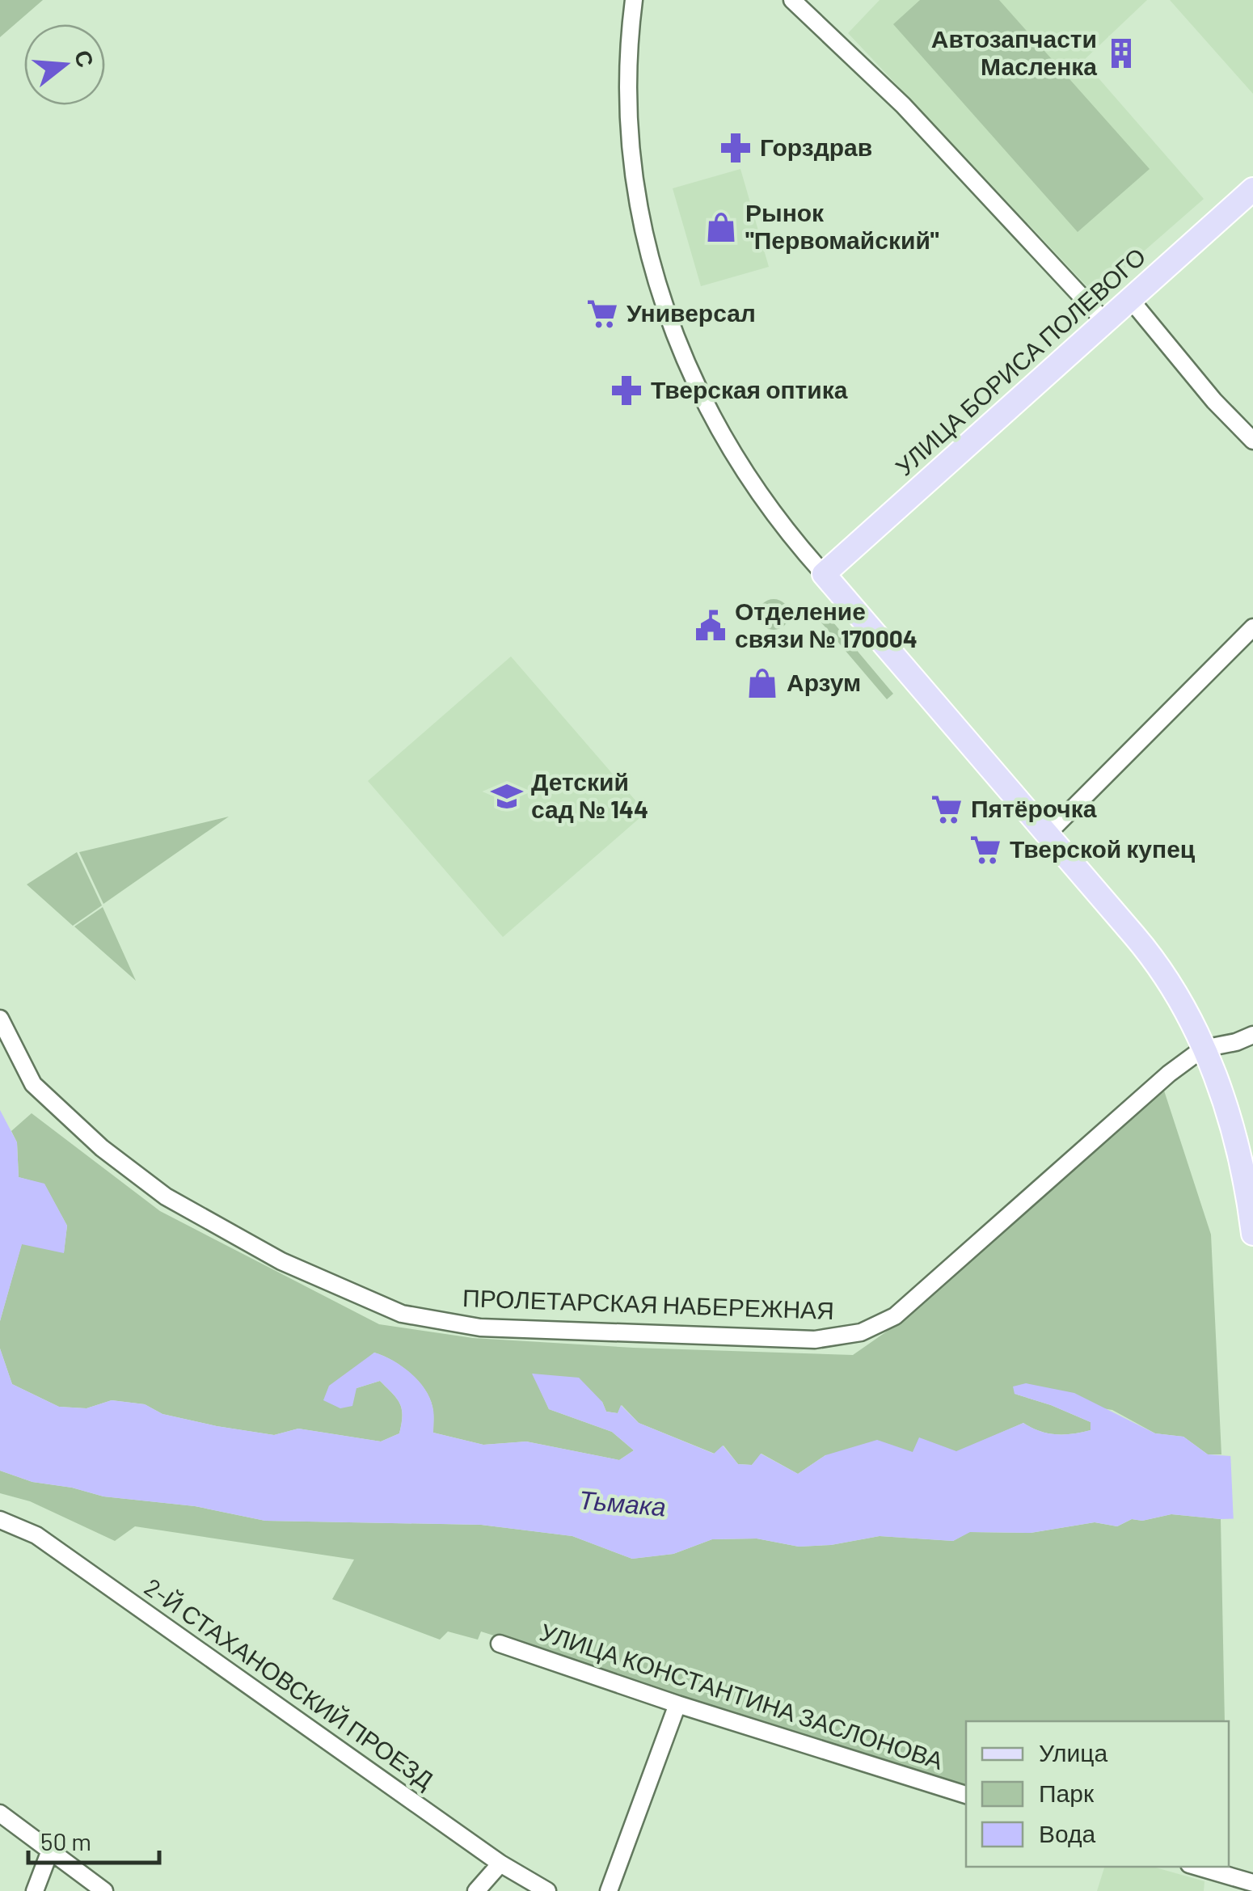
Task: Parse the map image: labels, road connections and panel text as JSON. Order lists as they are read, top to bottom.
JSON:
{
  "streets": {
    "main road": ["УЛИЦА БОРИСА ПОЛЕВОГО"],
    "street": ["ПРОЛЕТАРСКАЯ НАБЕРЕЖНАЯ", "2-Й СТАХАНОВСКИЙ ПРОЕЗД", "УЛИЦА КОНСТАНТИНА ЗАСЛОНОВА"]
  },
  "water": ["Тьмака"],
  "places": {
    "building": ["Автозапчасти Масленка"],
    "pharmacy": ["Горздрав", "Тверская оптика"],
    "shop": ["Рынок \"Первомайский\"", "Арзум"],
    "supermarket": ["Универсал", "Пятёрочка", "Тверской купец"],
    "public building": ["Отделение связи № 170004"],
    "school or university": ["Детский сад № 144"]
  },
  "legend": ["Улица", "Парк", "Вода"],
  "scale_bar": "50 m",
  "north": "right"
}
